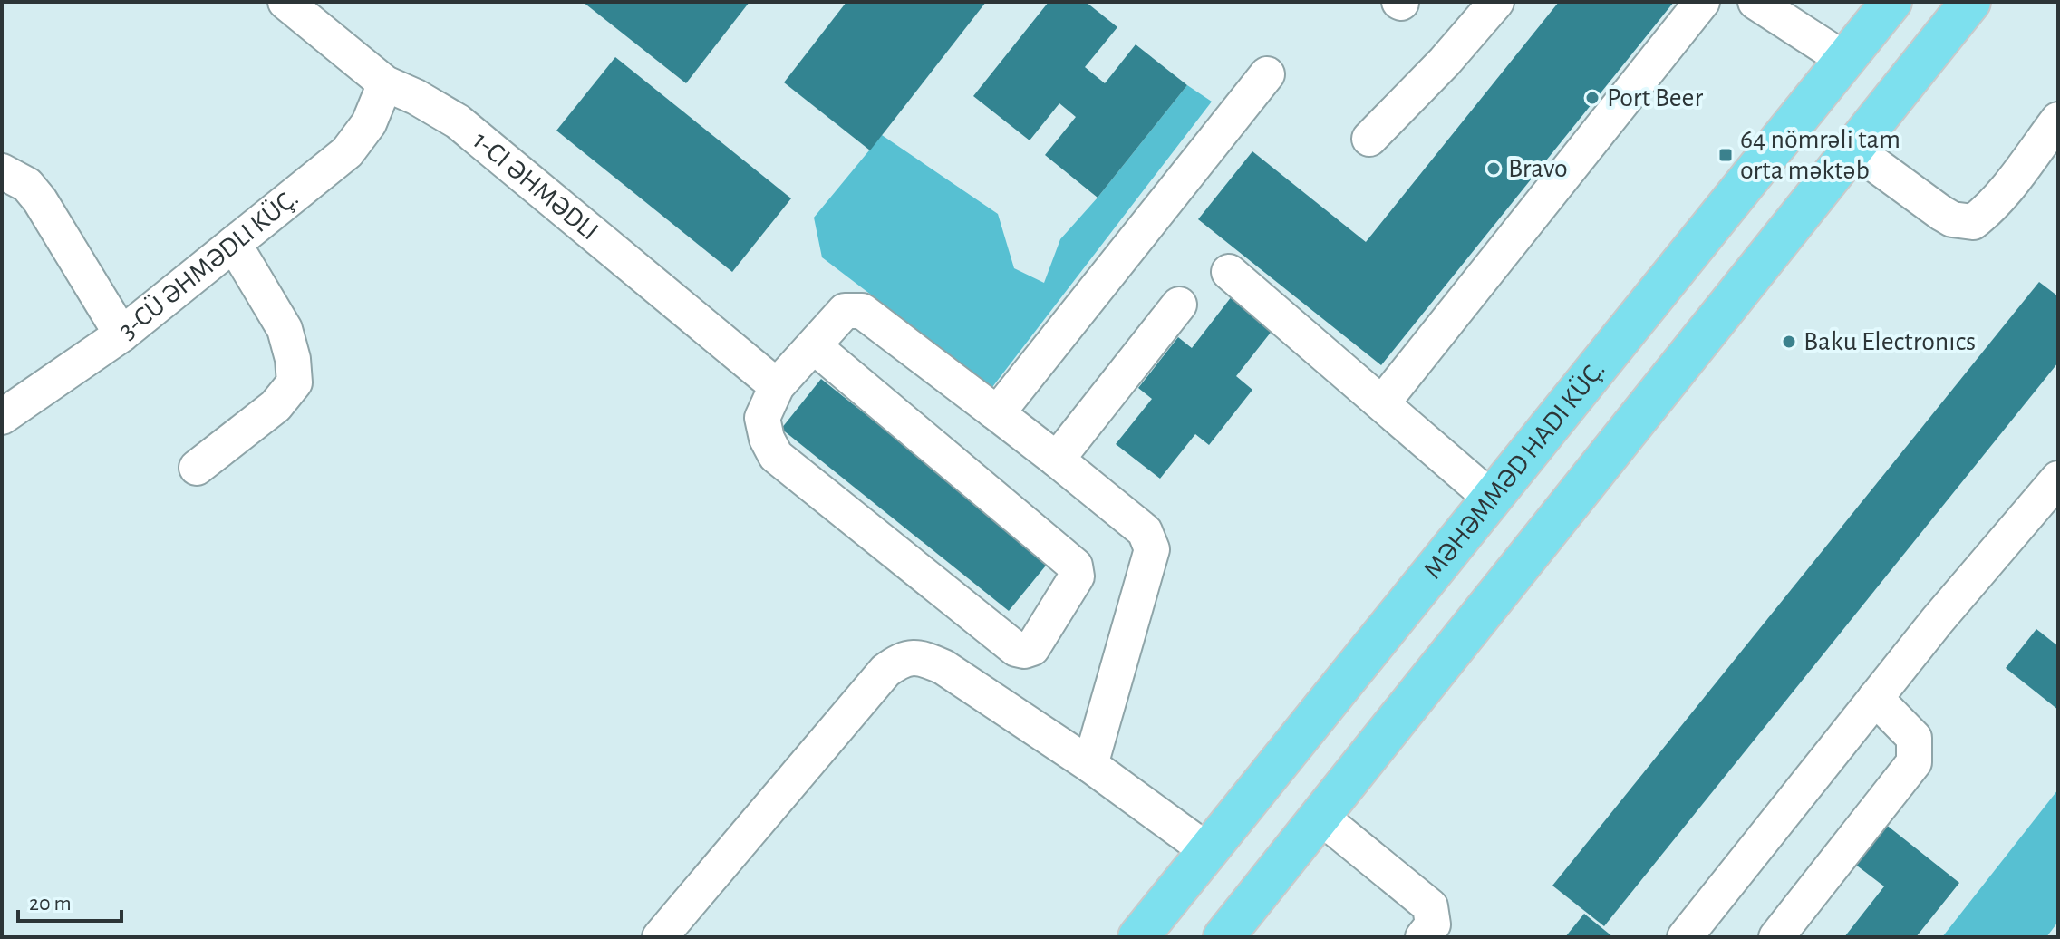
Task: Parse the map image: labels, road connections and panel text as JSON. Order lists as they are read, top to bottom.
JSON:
{
  "streets": {
    "main road": ["MƏHƏMMƏD HADI KÜÇ."],
    "street": ["1-CI ƏHMƏDLI", "3-CÜ ƏHMƏDLI KÜÇ."]
  },
  "crossings": [
    ["1-CI ƏHMƏDLI", "3-CÜ ƏHMƏDLI KÜÇ."]
  ],
  "places": {
    "other": ["Port Beer", "Bravo", "Baku Electronıcs"],
    "transit": ["64 nömrəli tam orta məktəb"]
  },
  "scale_bar": "20 m"
}
